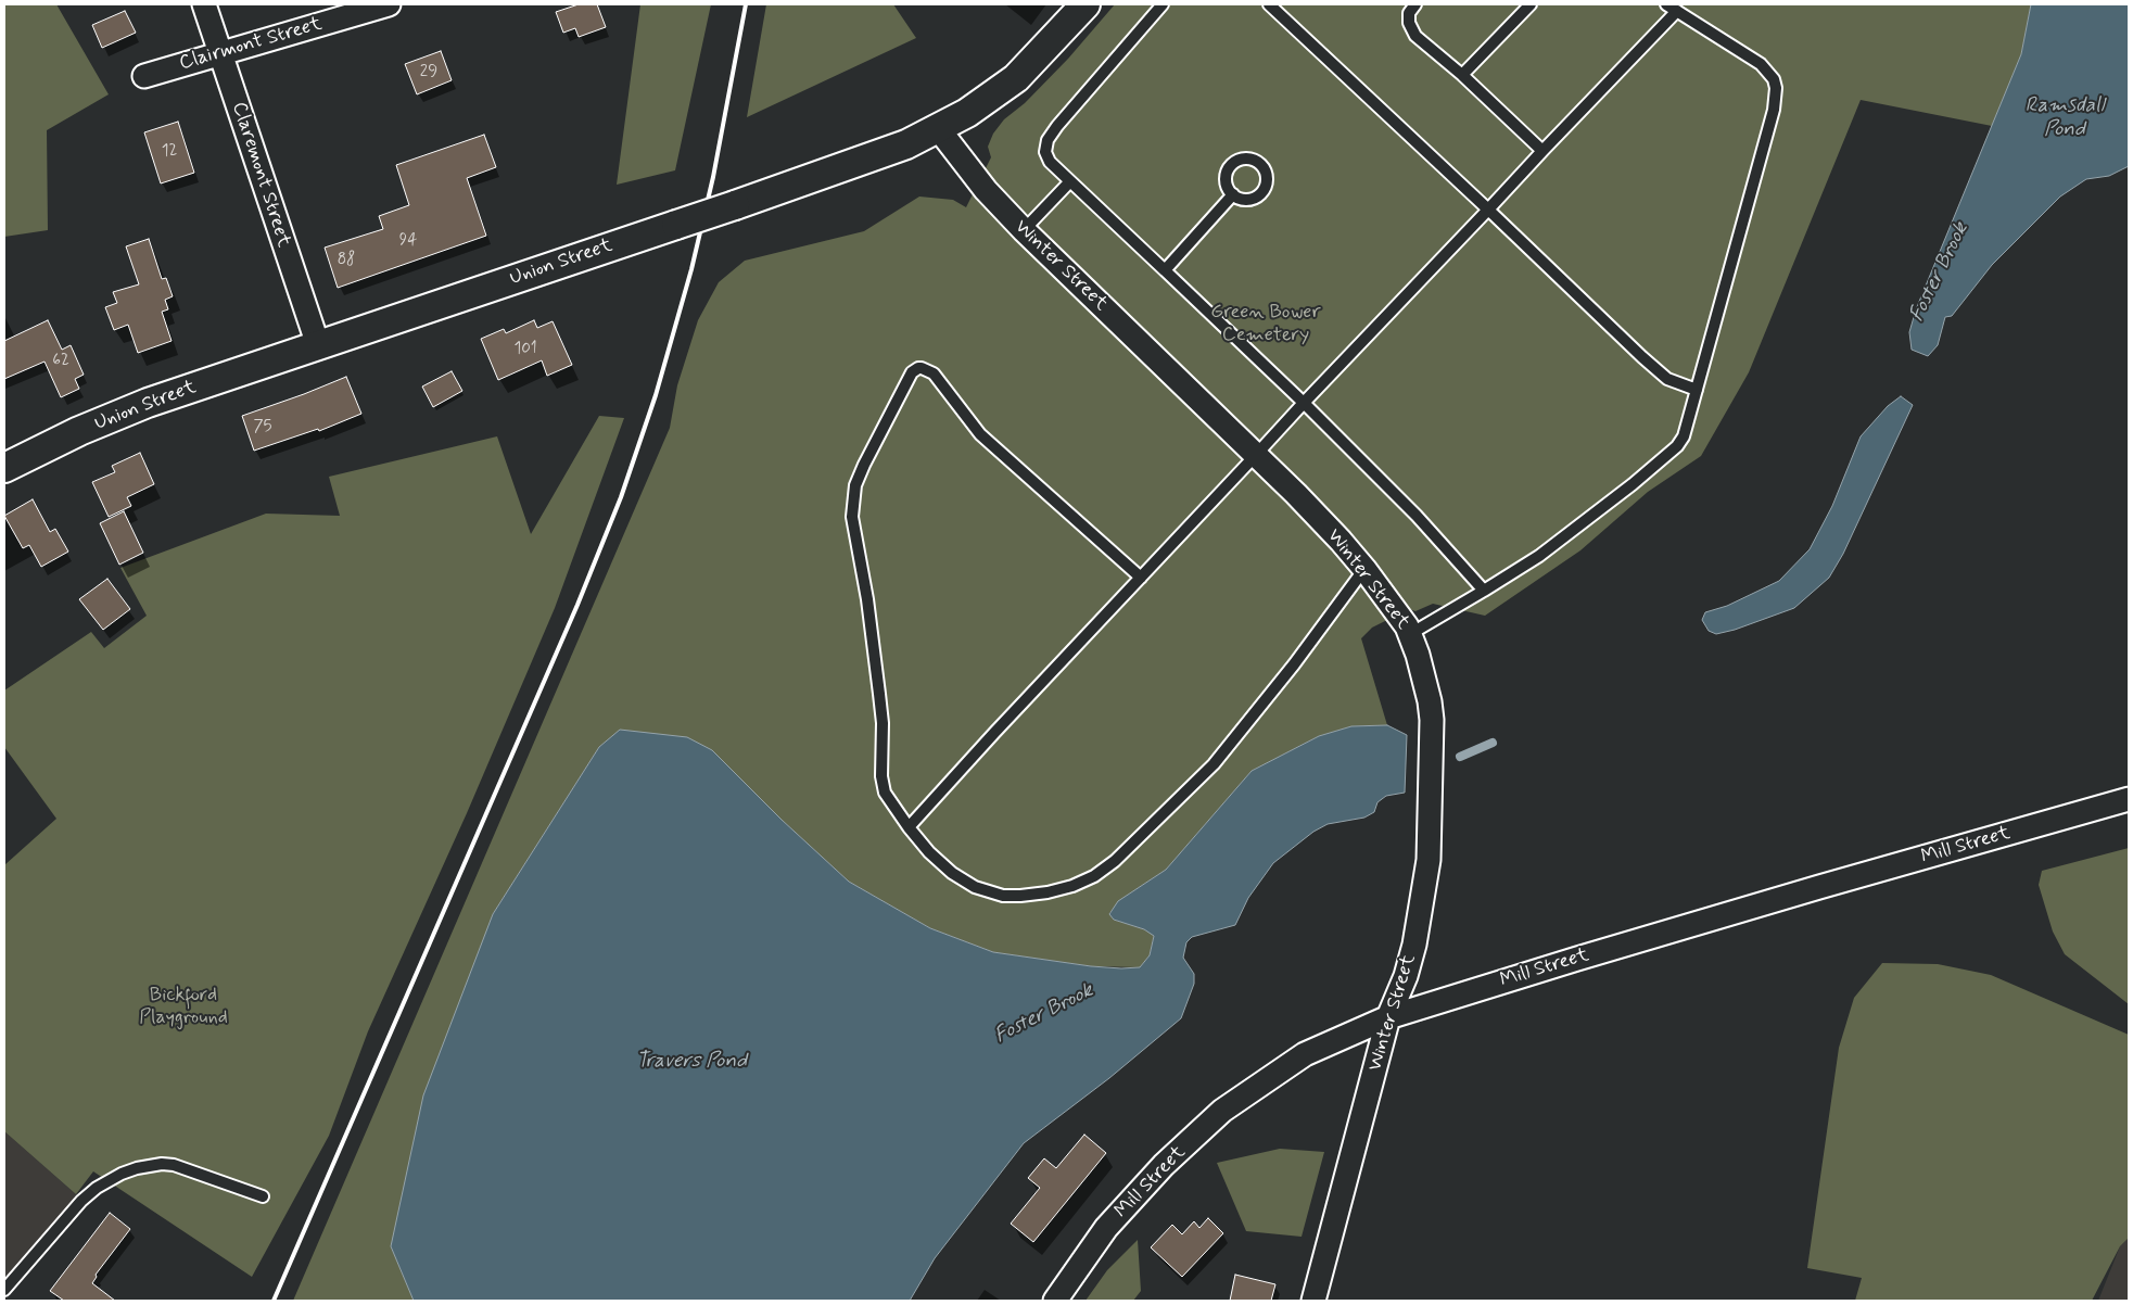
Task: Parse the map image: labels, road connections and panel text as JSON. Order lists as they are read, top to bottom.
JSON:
{
  "streets": {
    "street": [
      "Clairmont Street",
      "Claremont Street",
      "Union Street",
      "Winter Street",
      "Mill Street"
    ]
  },
  "crossings": [
    ["Clairmont Street", "Claremont Street"],
    ["Claremont Street", "Union Street"],
    ["Union Street", "Winter Street"],
    ["Winter Street", "Mill Street"]
  ],
  "water": ["Ramsdall Pond", "Foster Brook", "Travers Pond"],
  "parks": ["Green Bower Cemetery", "Bickford Playground"],
  "house_numbers": [
    "29",
    "12",
    "94",
    "88",
    "101",
    "62",
    "75"
  ]
}
